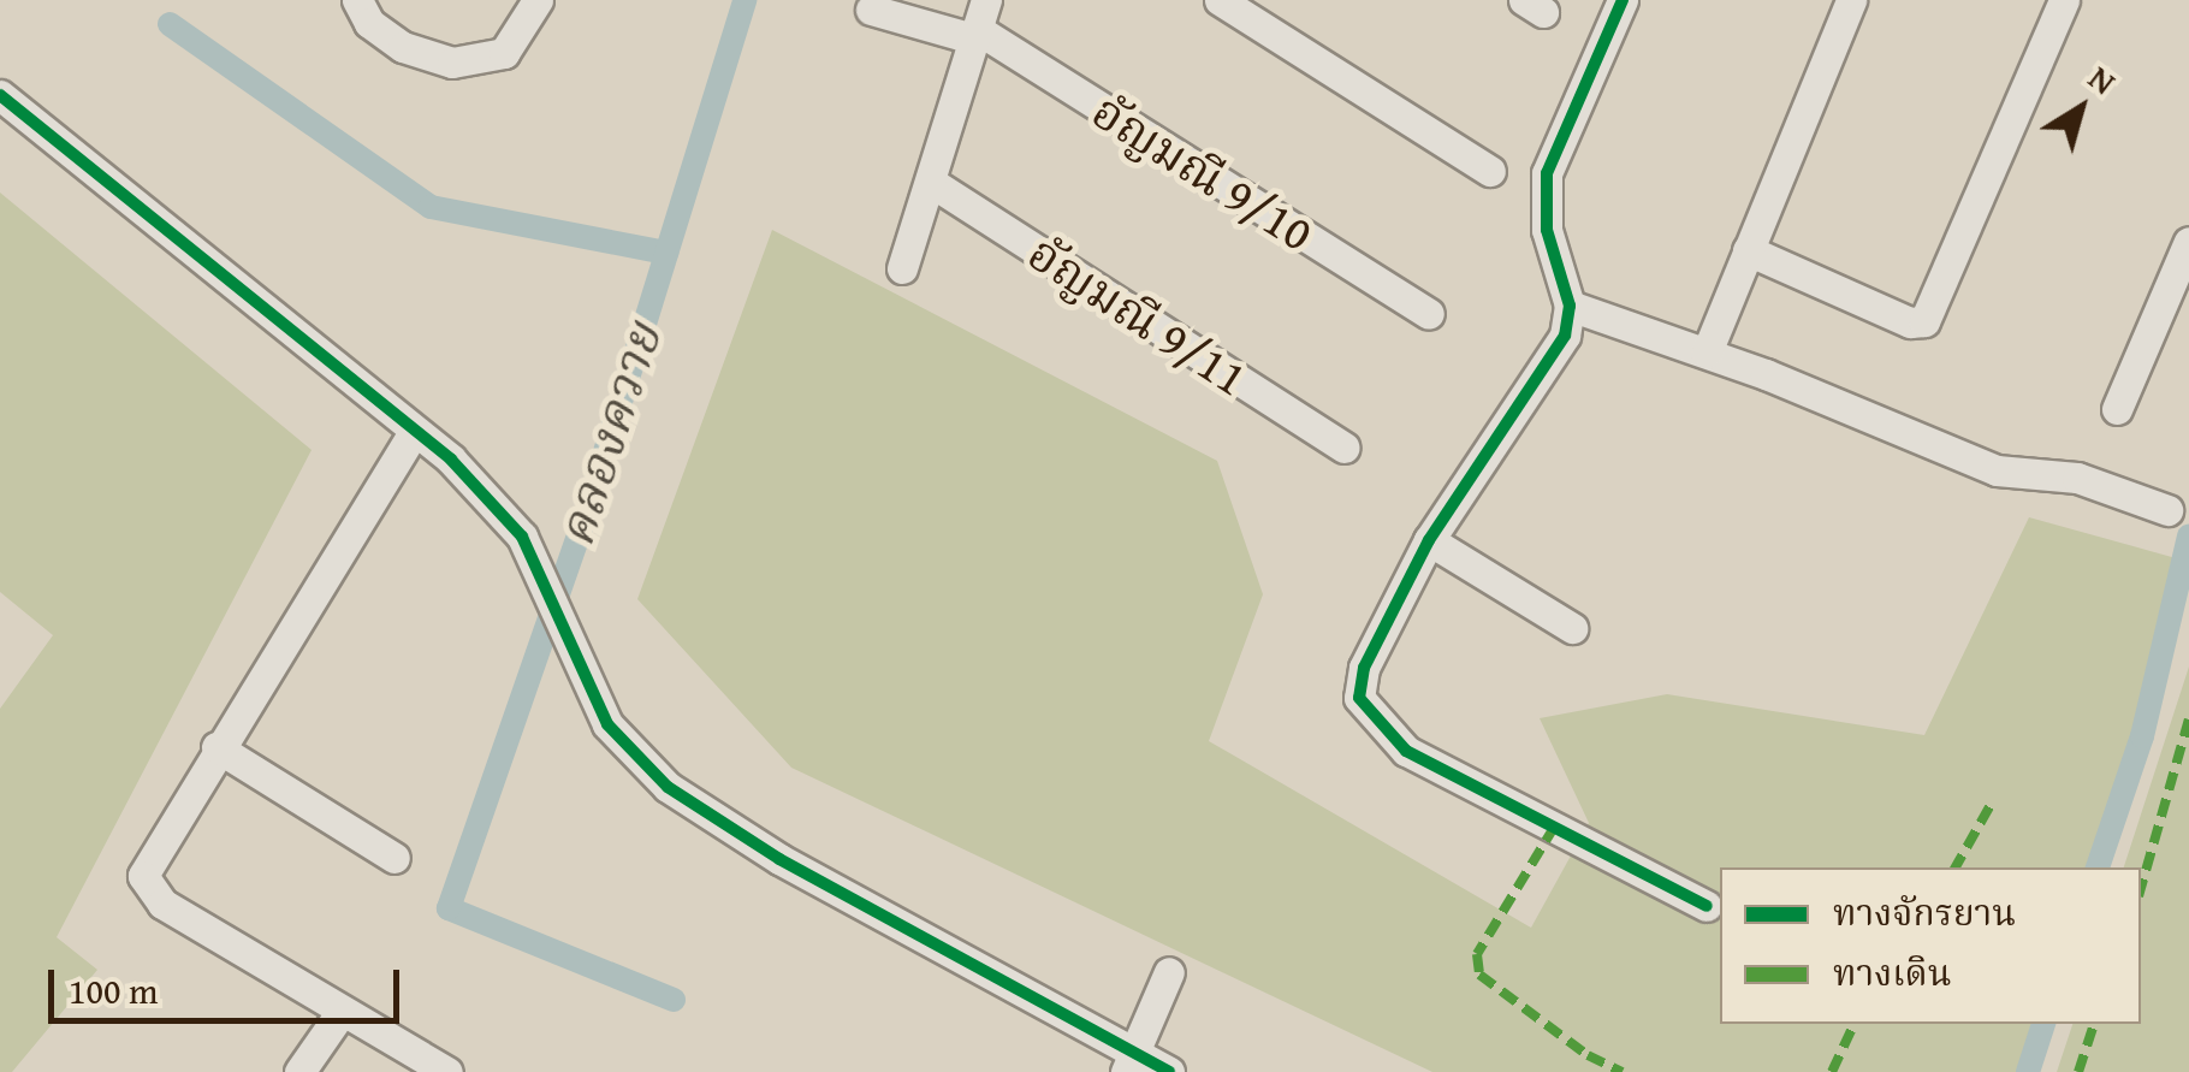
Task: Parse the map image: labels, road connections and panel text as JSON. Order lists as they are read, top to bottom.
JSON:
{
  "streets": {
    "street": ["อัญมณี 9/10", "อัญมณี 9/11"]
  },
  "water": ["คลองควาย"],
  "legend": ["ทางจักรยาน", "ทางเดิน"],
  "scale_bar": "100 m",
  "north": "top right"
}
